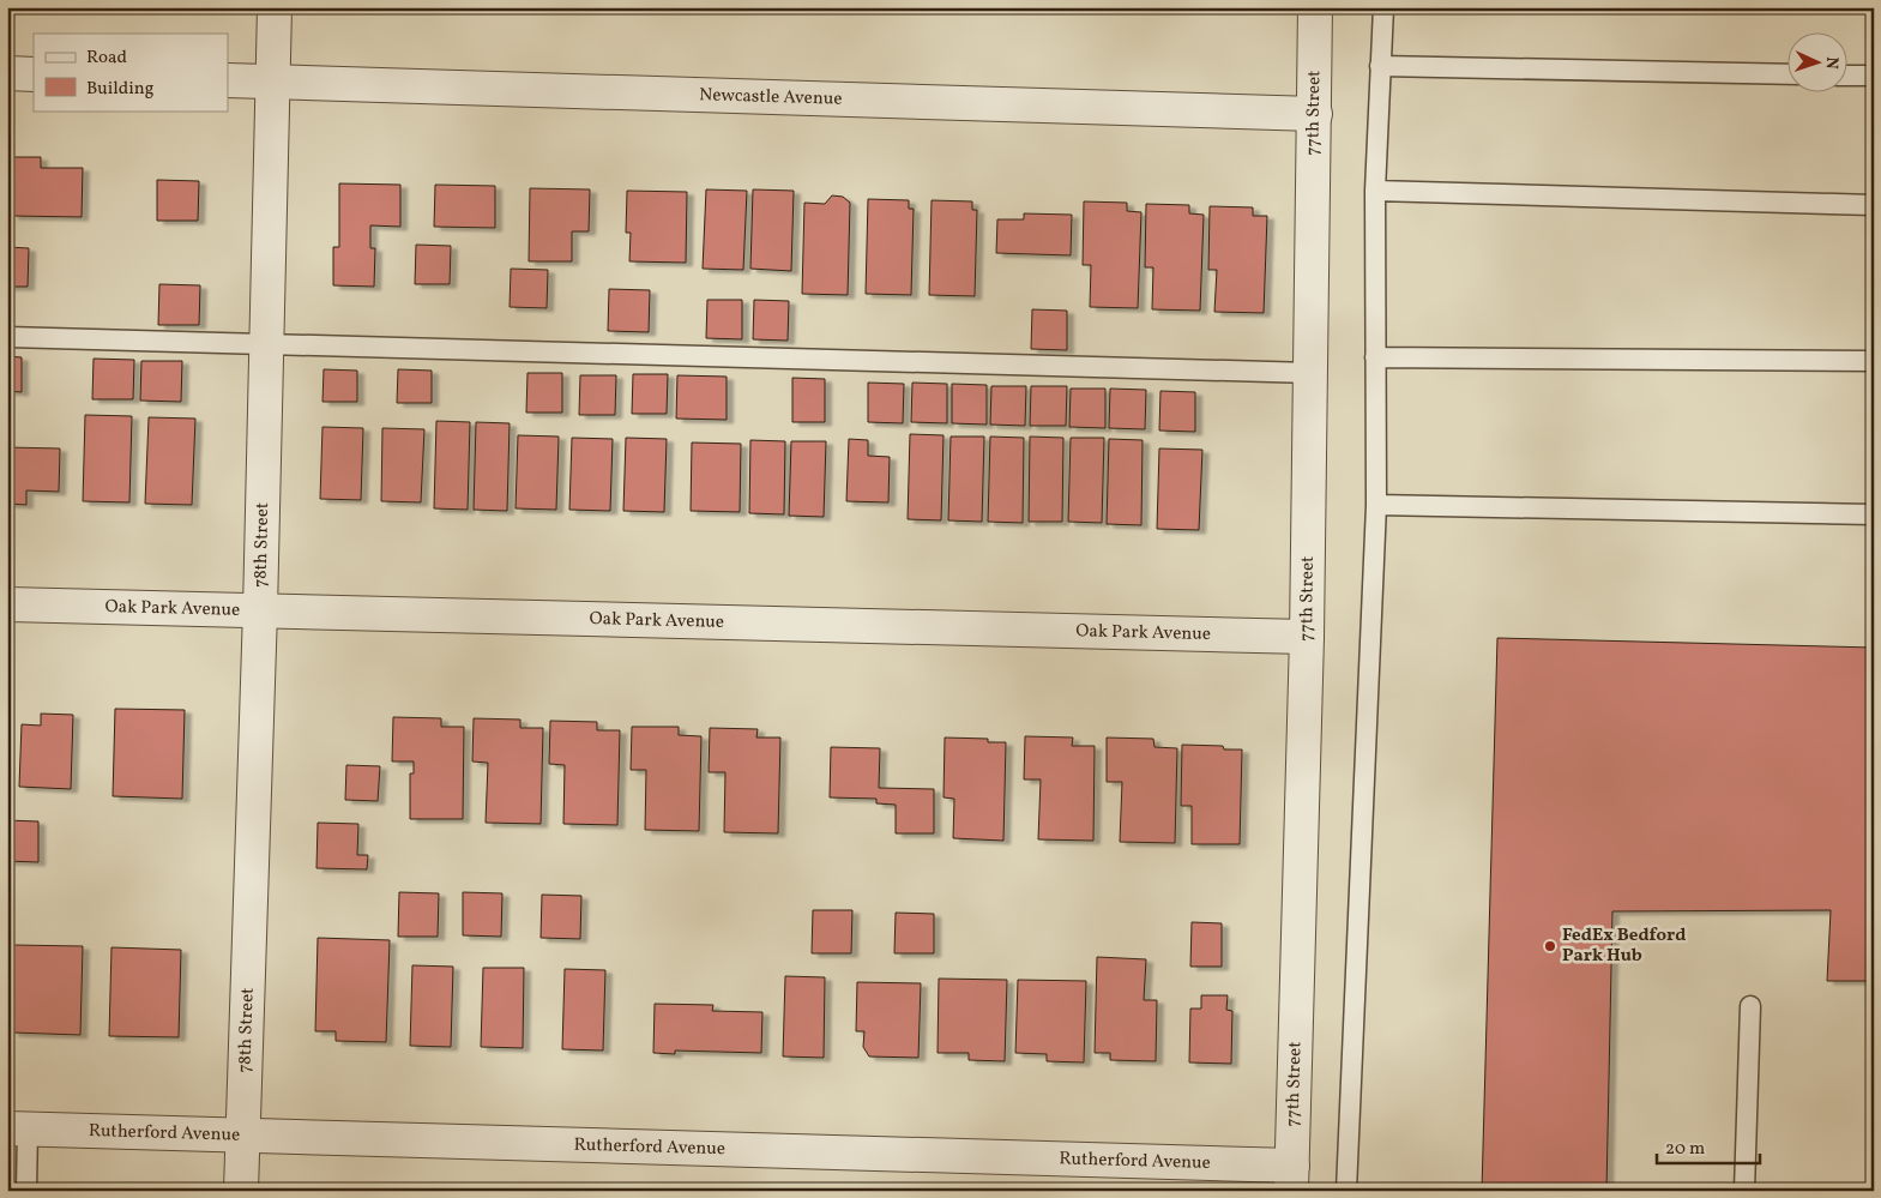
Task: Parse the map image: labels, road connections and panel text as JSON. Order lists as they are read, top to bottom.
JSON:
{
  "streets": {
    "street": [
      "Newcastle Avenue",
      "77th Street",
      "78th Street",
      "Oak Park Avenue",
      "Rutherford Avenue"
    ]
  },
  "crossings": [
    ["Newcastle Avenue", "77th Street"],
    ["Newcastle Avenue", "78th Street"],
    ["77th Street", "Oak Park Avenue"],
    ["77th Street", "Rutherford Avenue"],
    ["78th Street", "Oak Park Avenue"],
    ["78th Street", "Rutherford Avenue"]
  ],
  "places": ["FedEx Bedford Park Hub"],
  "legend": ["Road", "Building"],
  "scale_bar": "20 m",
  "north": "right"
}
